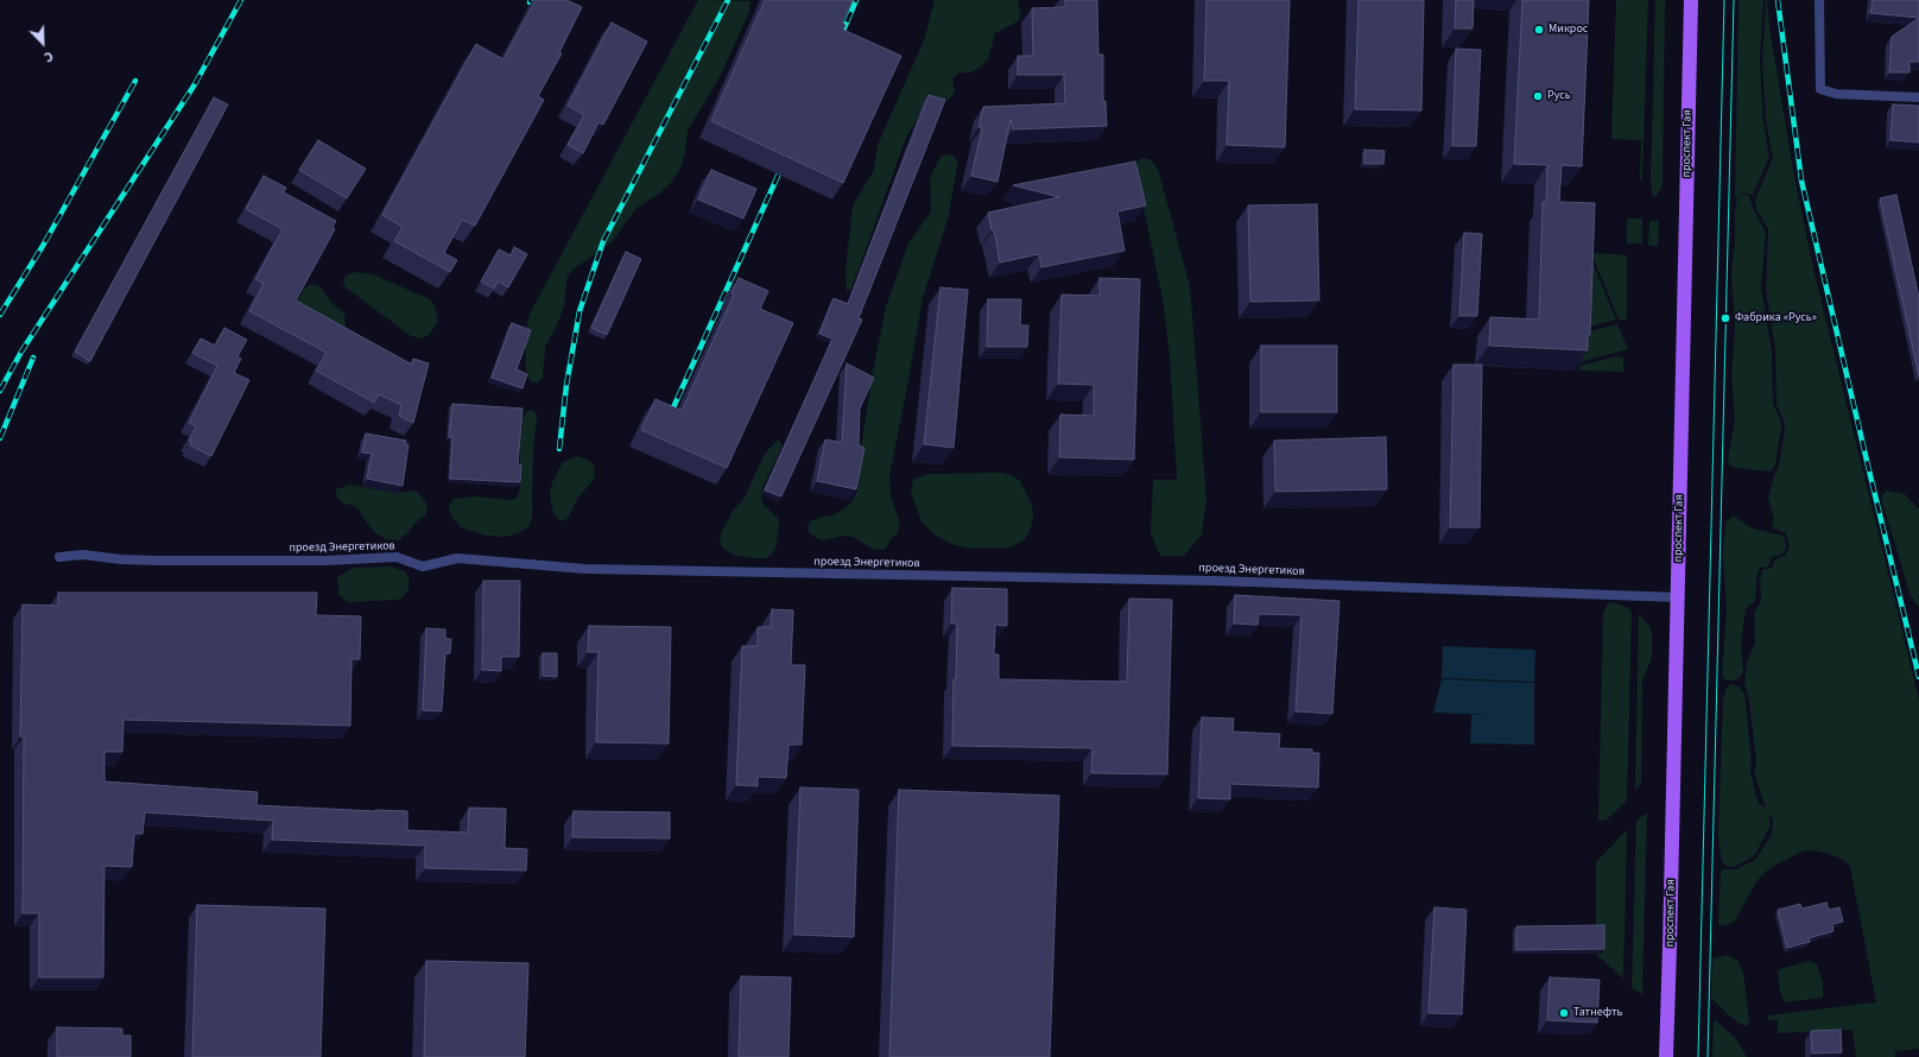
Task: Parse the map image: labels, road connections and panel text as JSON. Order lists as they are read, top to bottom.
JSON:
{
  "streets": {
    "main road": ["проспект Гая"],
    "street": ["проезд Энергетиков"]
  },
  "crossings": [
    ["проспект Гая", "проезд Энергетиков"]
  ],
  "places": [
    "Микрос",
    "Русь",
    "Фабрика «Русь»",
    "Татнефть"
  ],
  "north": "bottom right"
}
